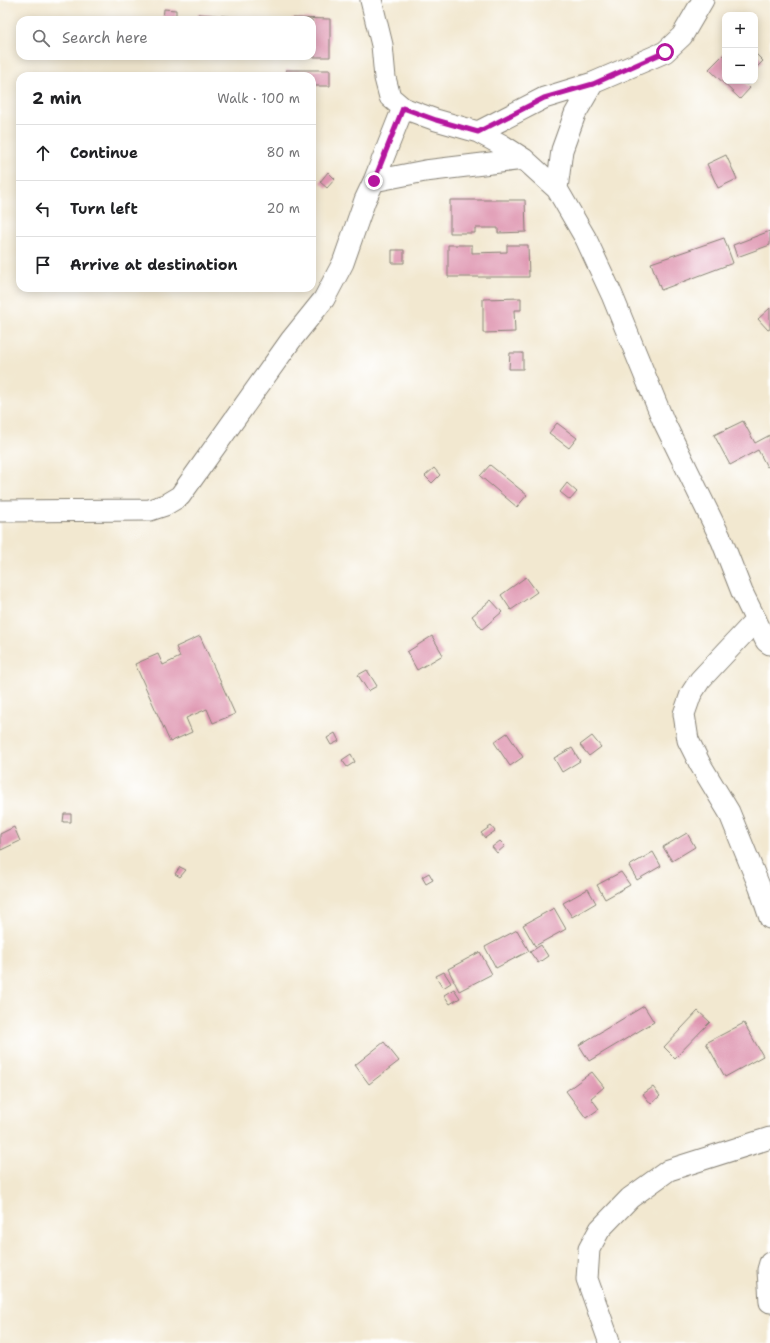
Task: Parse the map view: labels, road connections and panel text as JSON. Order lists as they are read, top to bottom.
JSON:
{
  "page": {
    "map_buttons": ["+", "−"],
    "search": "Search here",
    "heading": ["2 min", "Walk · 100 m"],
    "list": [
      ["Continue", "80 m"],
      ["Turn left", "20 m"],
      "Arrive at destination"
    ]
  }
}
